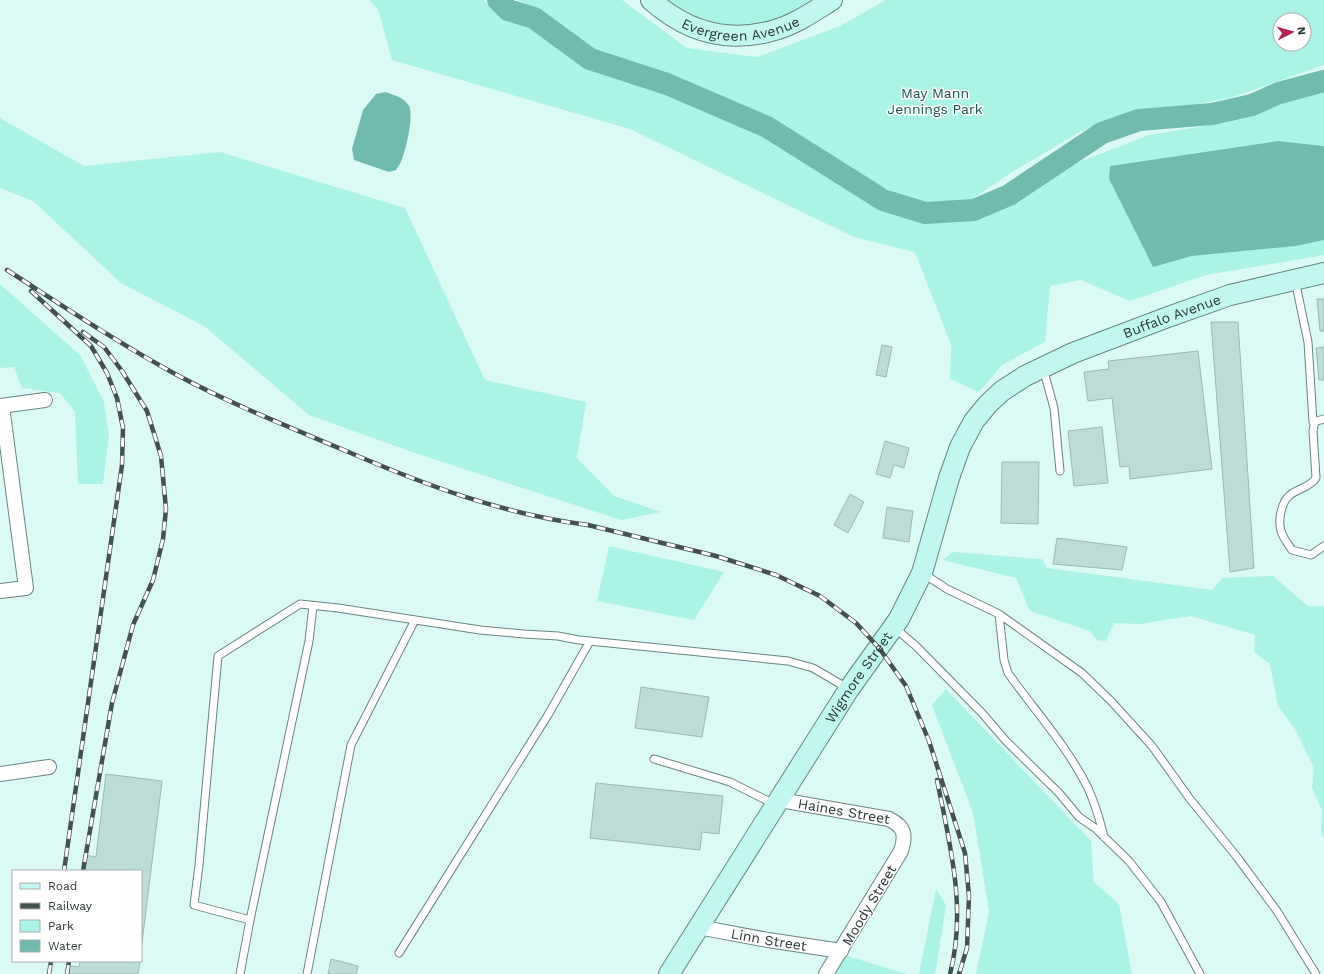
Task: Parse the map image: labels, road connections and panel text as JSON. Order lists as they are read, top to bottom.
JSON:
{
  "streets": {
    "street": [
      "Evergreen Avenue",
      "Buffalo Avenue",
      "Wigmore Street",
      "Haines Street",
      "Moody Street",
      "Linn Street"
    ]
  },
  "crossings": [
    ["Buffalo Avenue", "Wigmore Street"],
    ["Wigmore Street", "Haines Street"],
    ["Wigmore Street", "Linn Street"],
    ["Haines Street", "Moody Street"],
    ["Moody Street", "Linn Street"]
  ],
  "parks": ["May Mann Jennings Park"],
  "legend": [
    "Road",
    "Railway",
    "Park",
    "Water"
  ],
  "north": "right"
}
